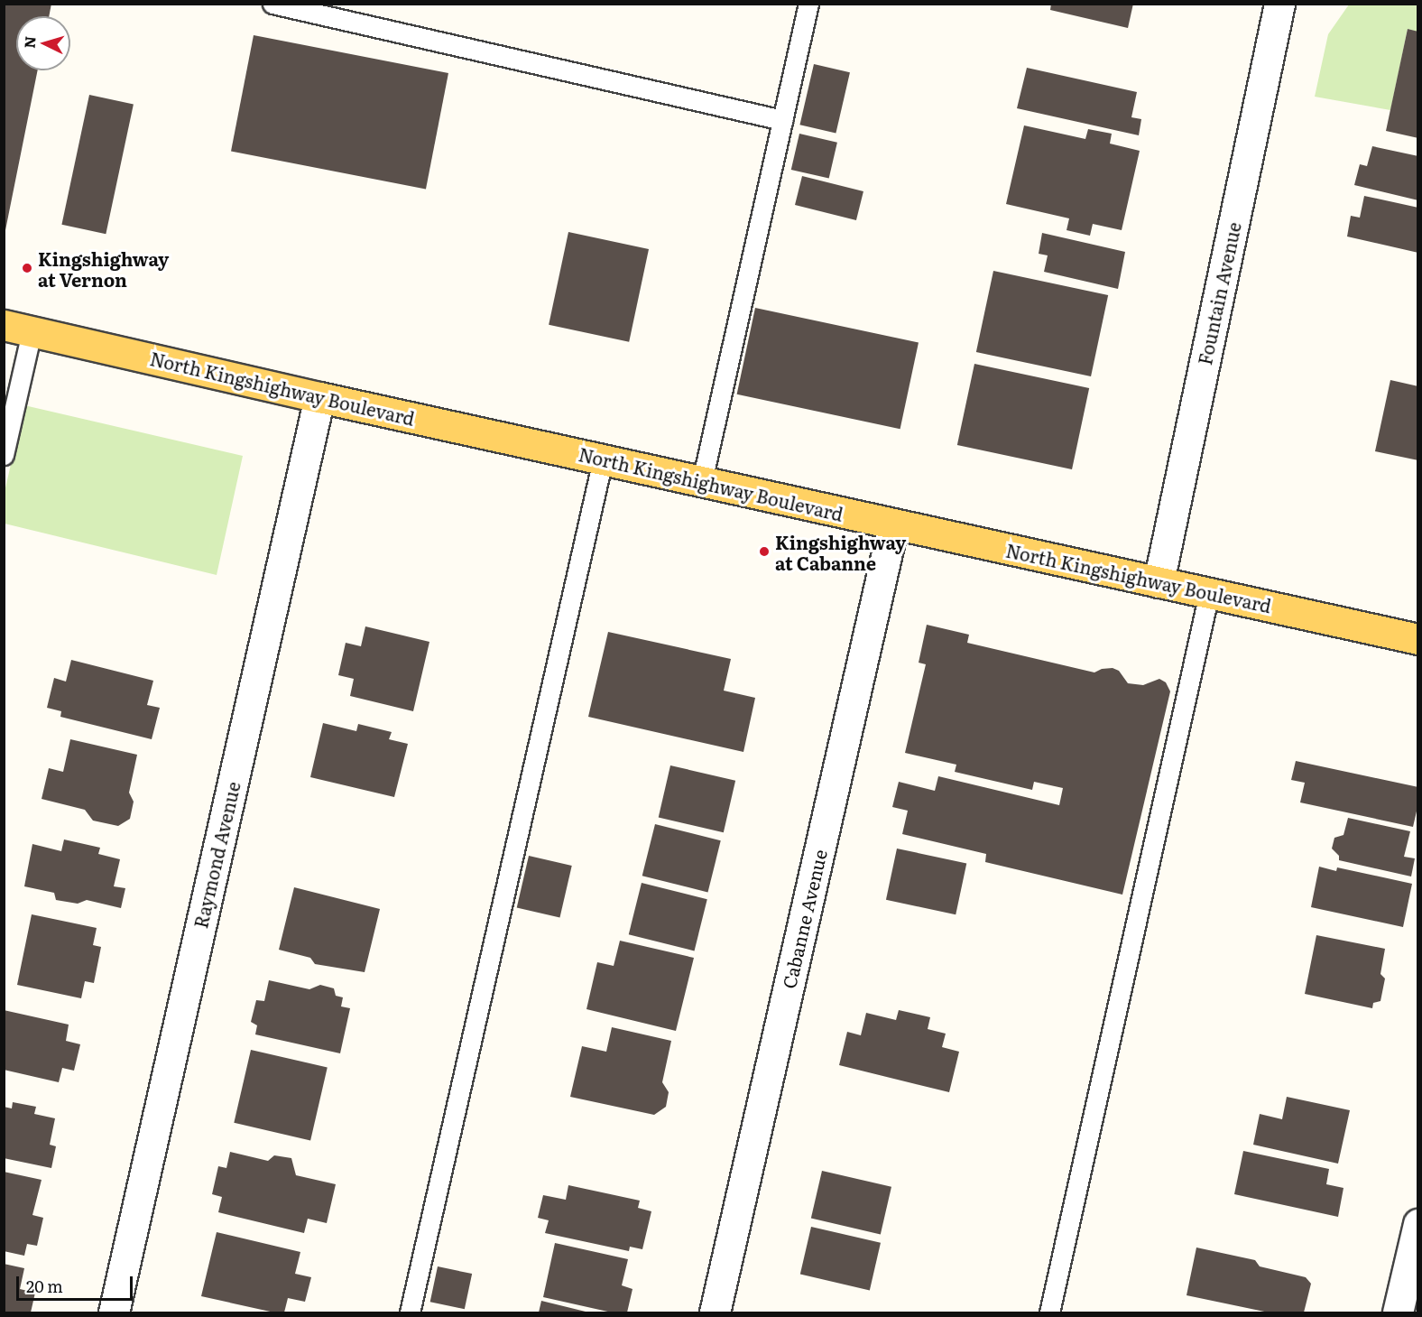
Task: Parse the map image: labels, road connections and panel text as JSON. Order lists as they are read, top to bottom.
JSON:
{
  "streets": {
    "main road": ["North Kingshighway Boulevard"],
    "street": ["Fountain Avenue", "Raymond Avenue", "Cabanne Avenue"]
  },
  "crossings": [
    ["Fountain Avenue", "North Kingshighway Boulevard"],
    ["North Kingshighway Boulevard", "Raymond Avenue"],
    ["North Kingshighway Boulevard", "Cabanne Avenue"]
  ],
  "places": ["Kingshighway at Vernon", "Kingshighway at Cabanne"],
  "scale_bar": "20 m",
  "north": "left"
}
